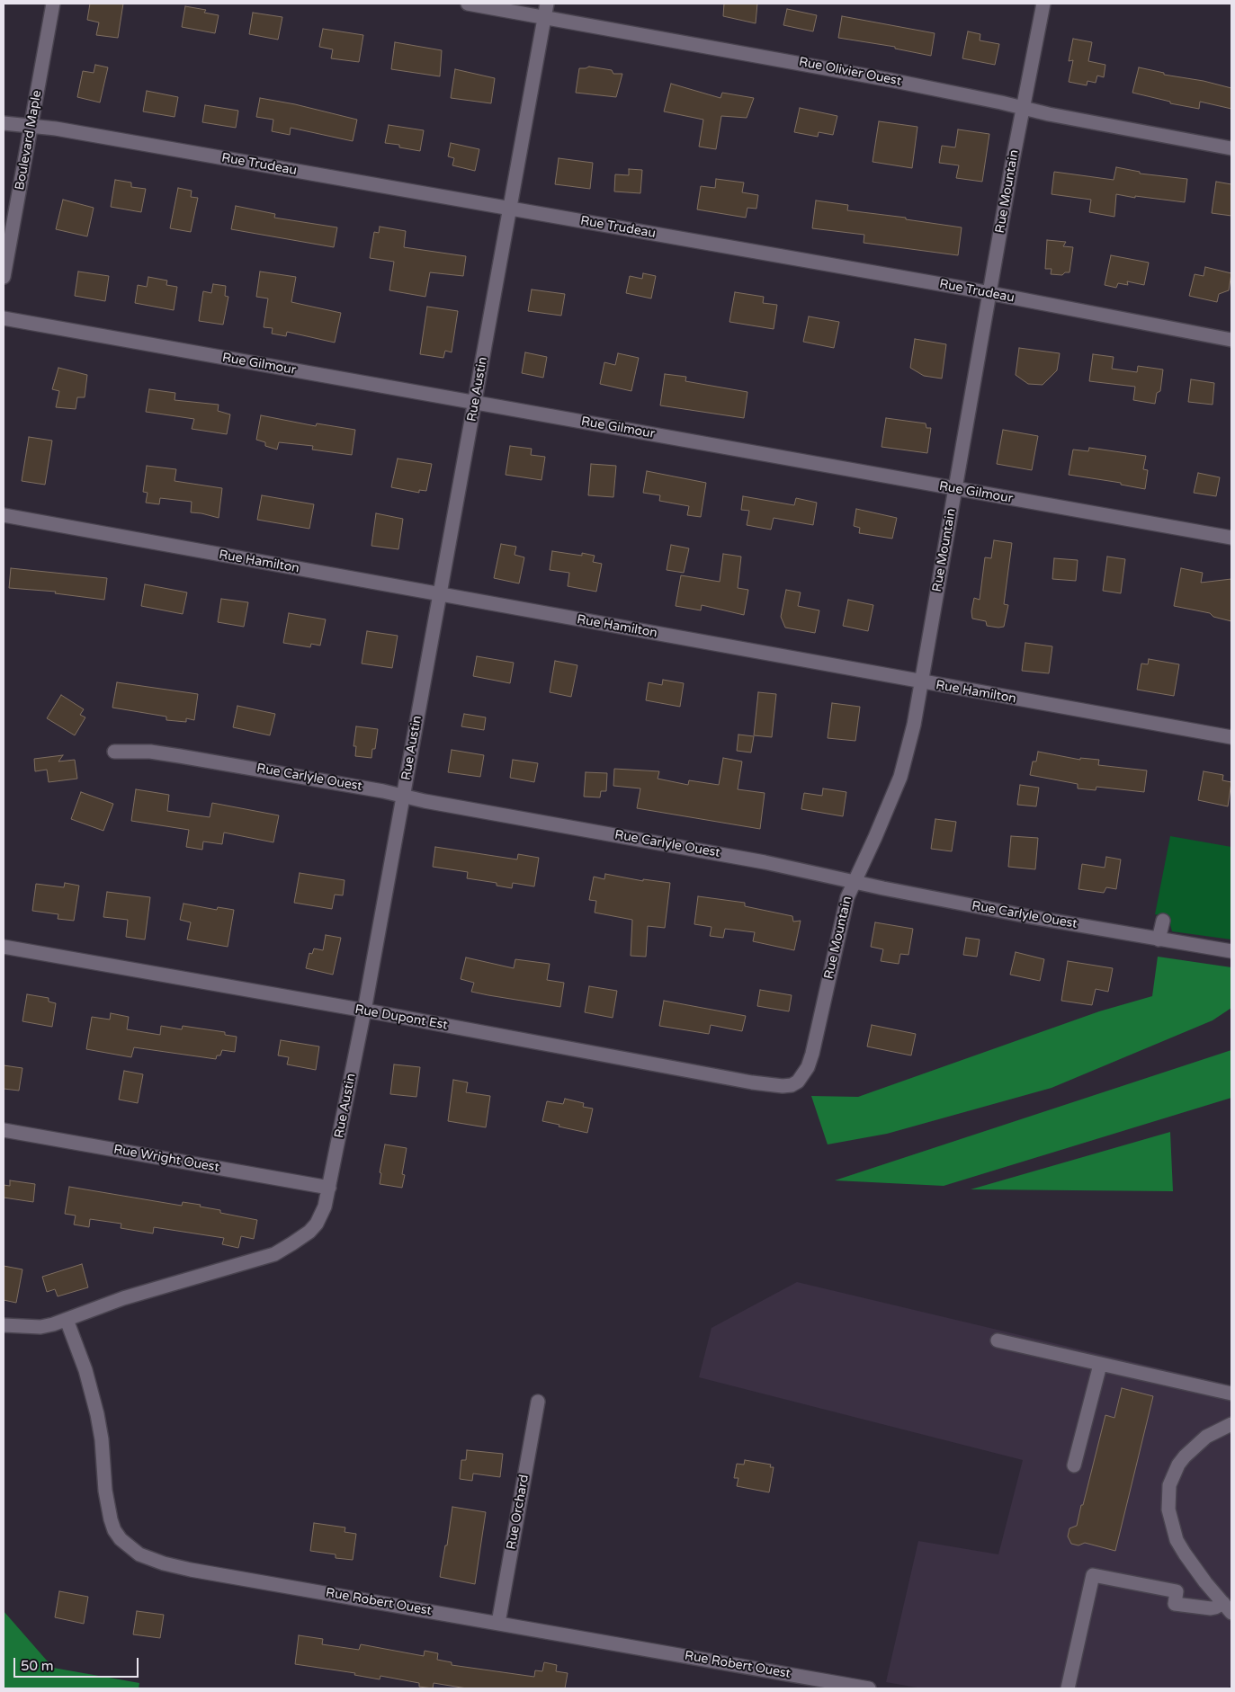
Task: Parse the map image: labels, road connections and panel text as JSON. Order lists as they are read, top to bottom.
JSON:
{
  "streets": {
    "street": [
      "Rue Olivier Ouest",
      "Boulevard Maple",
      "Rue Trudeau",
      "Rue Mountain",
      "Rue Gilmour",
      "Rue Austin",
      "Rue Hamilton",
      "Rue Carlyle Ouest",
      "Rue Dupont Est",
      "Rue Wright Ouest",
      "Rue Orchard",
      "Rue Robert Ouest"
    ]
  },
  "crossings": [
    ["Rue Olivier Ouest", "Rue Mountain"],
    ["Rue Olivier Ouest", "Rue Austin"],
    ["Boulevard Maple", "Rue Trudeau"],
    ["Rue Trudeau", "Rue Mountain"],
    ["Rue Trudeau", "Rue Austin"],
    ["Rue Mountain", "Rue Gilmour"],
    ["Rue Mountain", "Rue Hamilton"],
    ["Rue Mountain", "Rue Carlyle Ouest"],
    ["Rue Mountain", "Rue Dupont Est"],
    ["Rue Gilmour", "Rue Austin"],
    ["Rue Austin", "Rue Hamilton"],
    ["Rue Austin", "Rue Carlyle Ouest"],
    ["Rue Austin", "Rue Dupont Est"],
    ["Rue Austin", "Rue Wright Ouest"],
    ["Rue Austin", "Rue Robert Ouest"],
    ["Rue Orchard", "Rue Robert Ouest"]
  ],
  "scale_bar": "50 m"
}
